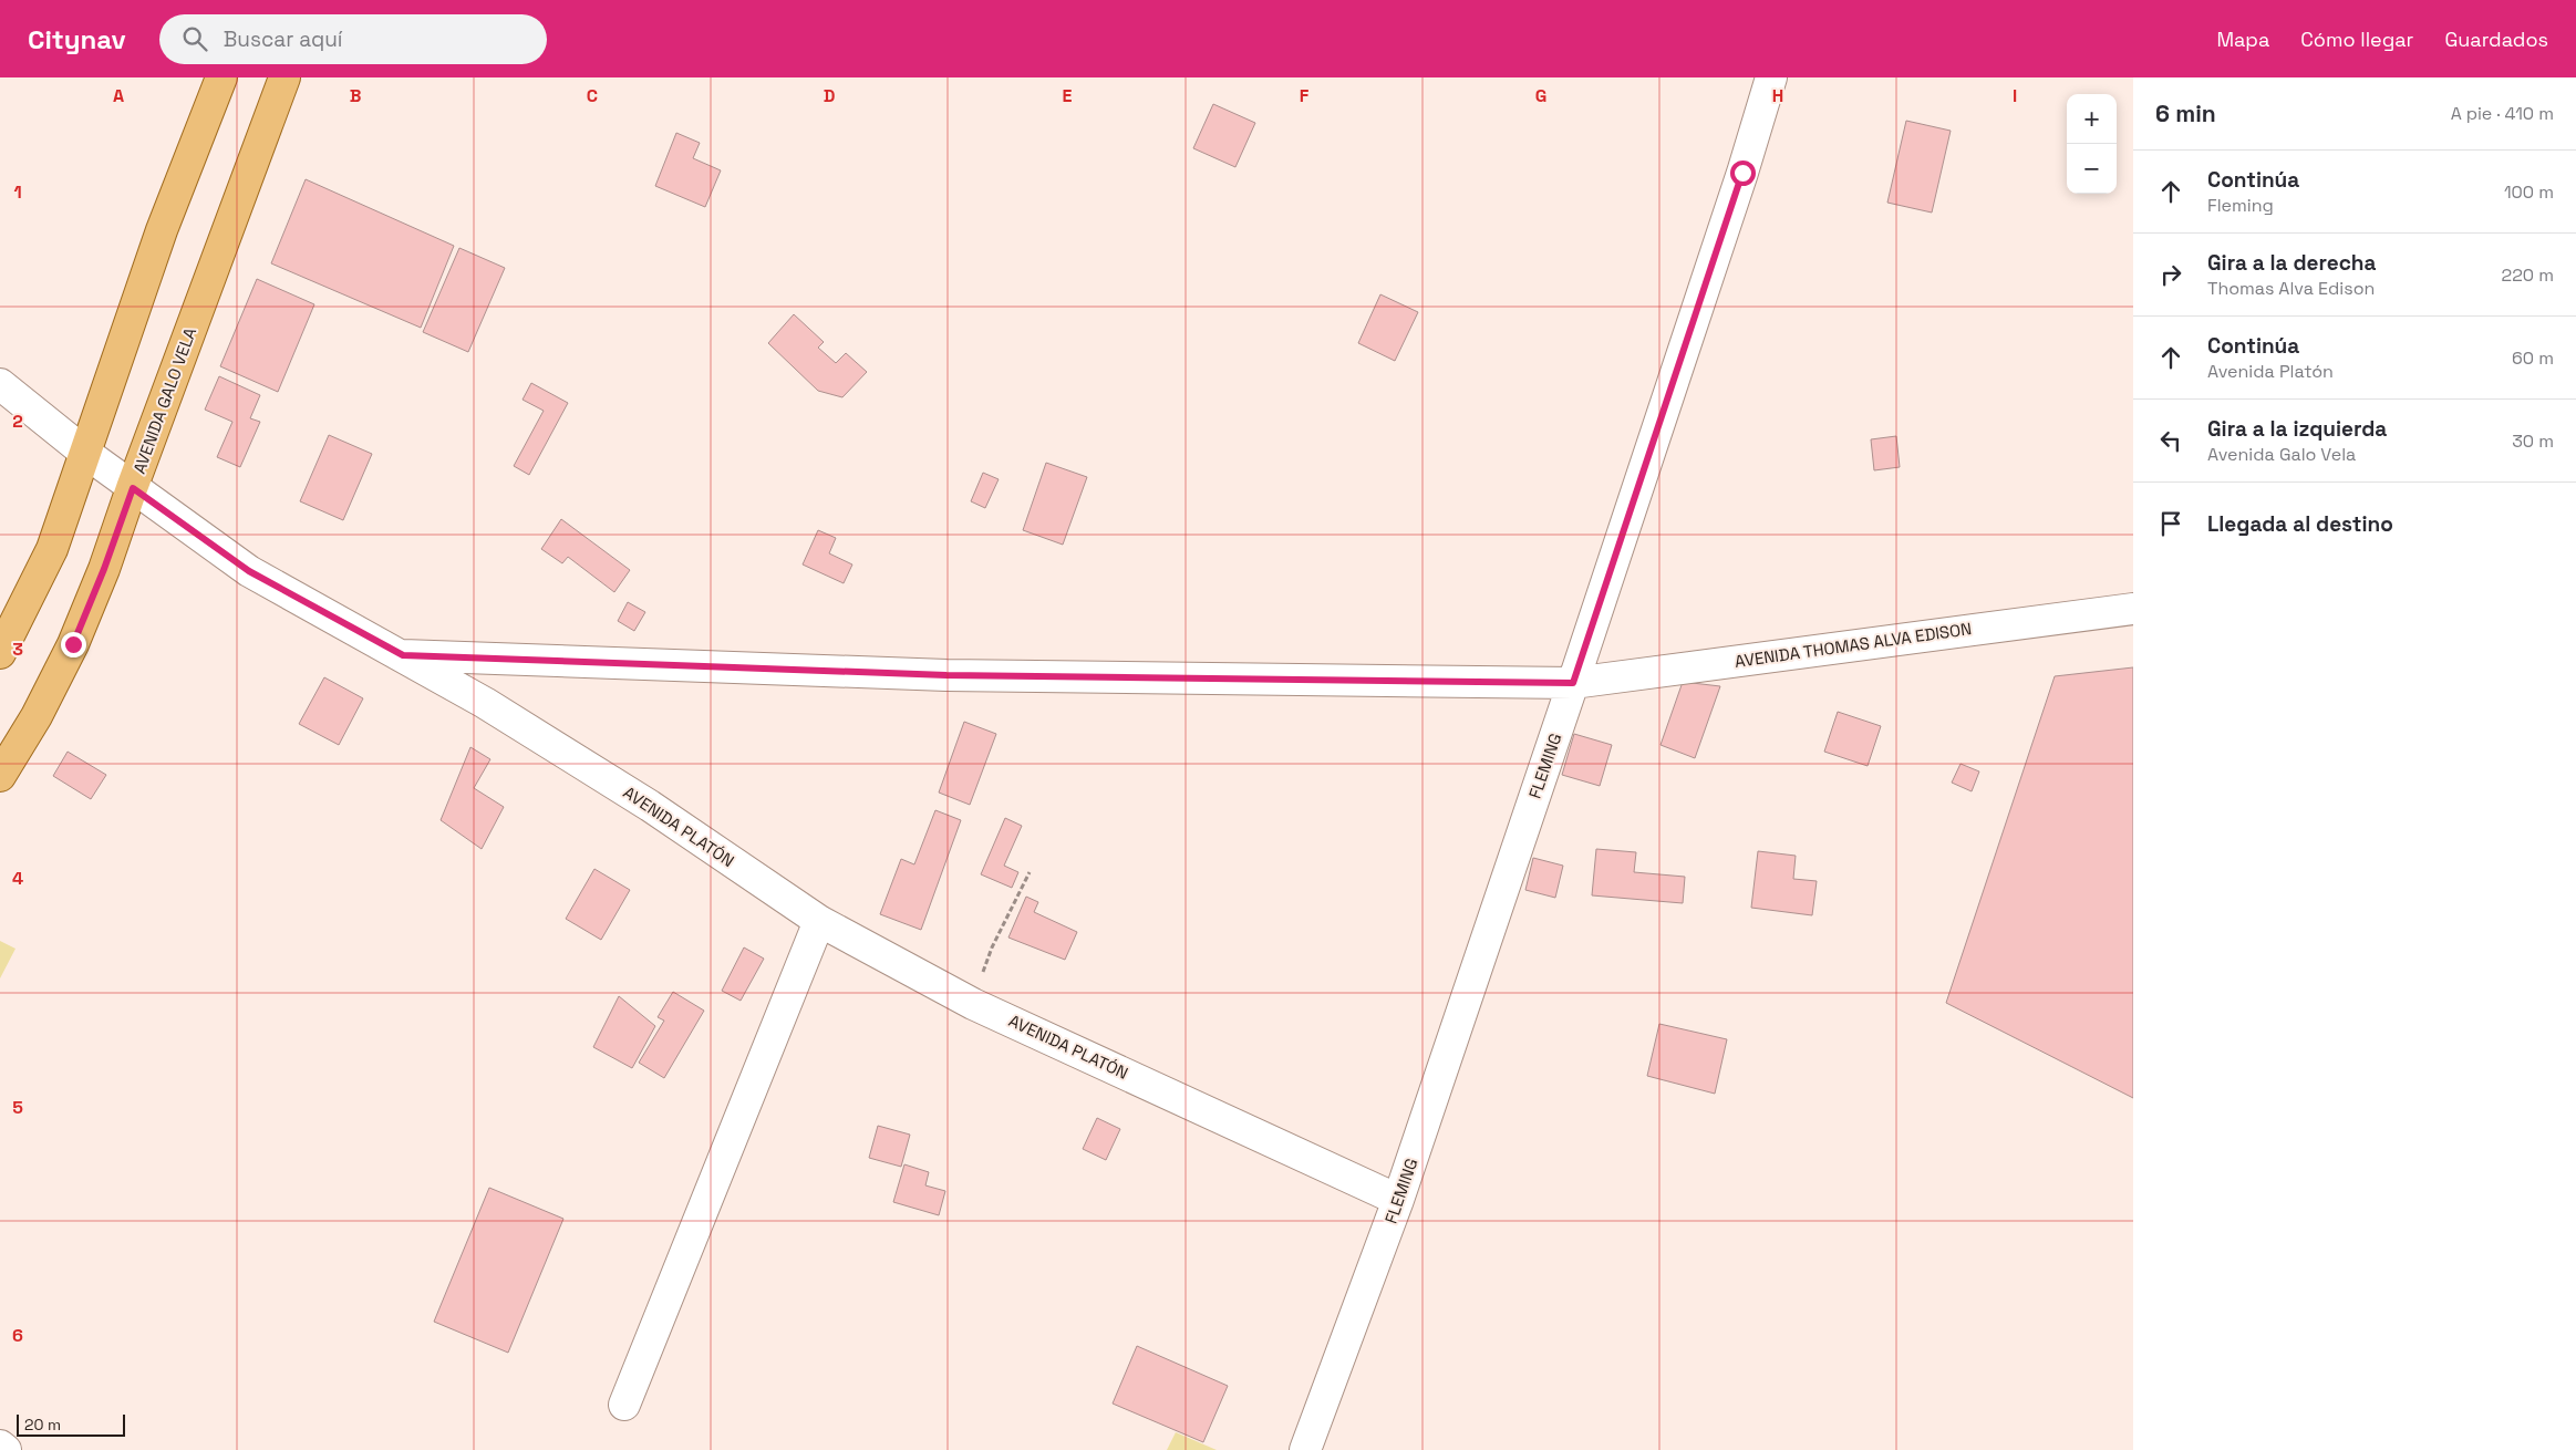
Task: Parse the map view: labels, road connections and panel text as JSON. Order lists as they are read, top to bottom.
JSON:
{
  "streets": {
    "main road": ["AVENIDA GALO VELA"],
    "street": ["AVENIDA THOMAS ALVA EDISON", "FLEMING", "AVENIDA PLATÓN"]
  },
  "crossings": [
    ["AVENIDA GALO VELA", "AVENIDA PLATÓN"],
    ["AVENIDA THOMAS ALVA EDISON", "FLEMING"],
    ["AVENIDA THOMAS ALVA EDISON", "AVENIDA PLATÓN"],
    ["FLEMING", "AVENIDA PLATÓN"]
  ],
  "scale_bar": "20 m",
  "page": {
    "header": "Citynav",
    "search": "Buscar aquí",
    "nav": ["Mapa", "Cómo llegar", "Guardados"],
    "heading": ["6 min", "A pie · 410 m"],
    "map_buttons": ["+", "−"],
    "list": [
      ["Continúa", "Fleming", "100 m"],
      ["Gira a la derecha", "Thomas Alva Edison", "220 m"],
      ["Continúa", "Avenida Platón", "60 m"],
      ["Gira a la izquierda", "Avenida Galo Vela", "30 m"],
      "Llegada al destino"
    ],
    "scale": "20 m"
  },
  "grid": {
    "columns": [
      "A",
      "B",
      "C",
      "D",
      "E",
      "F",
      "G",
      "H",
      "I"
    ],
    "rows": [
      "1",
      "2",
      "3",
      "4",
      "5",
      "6"
    ]
  }
}
